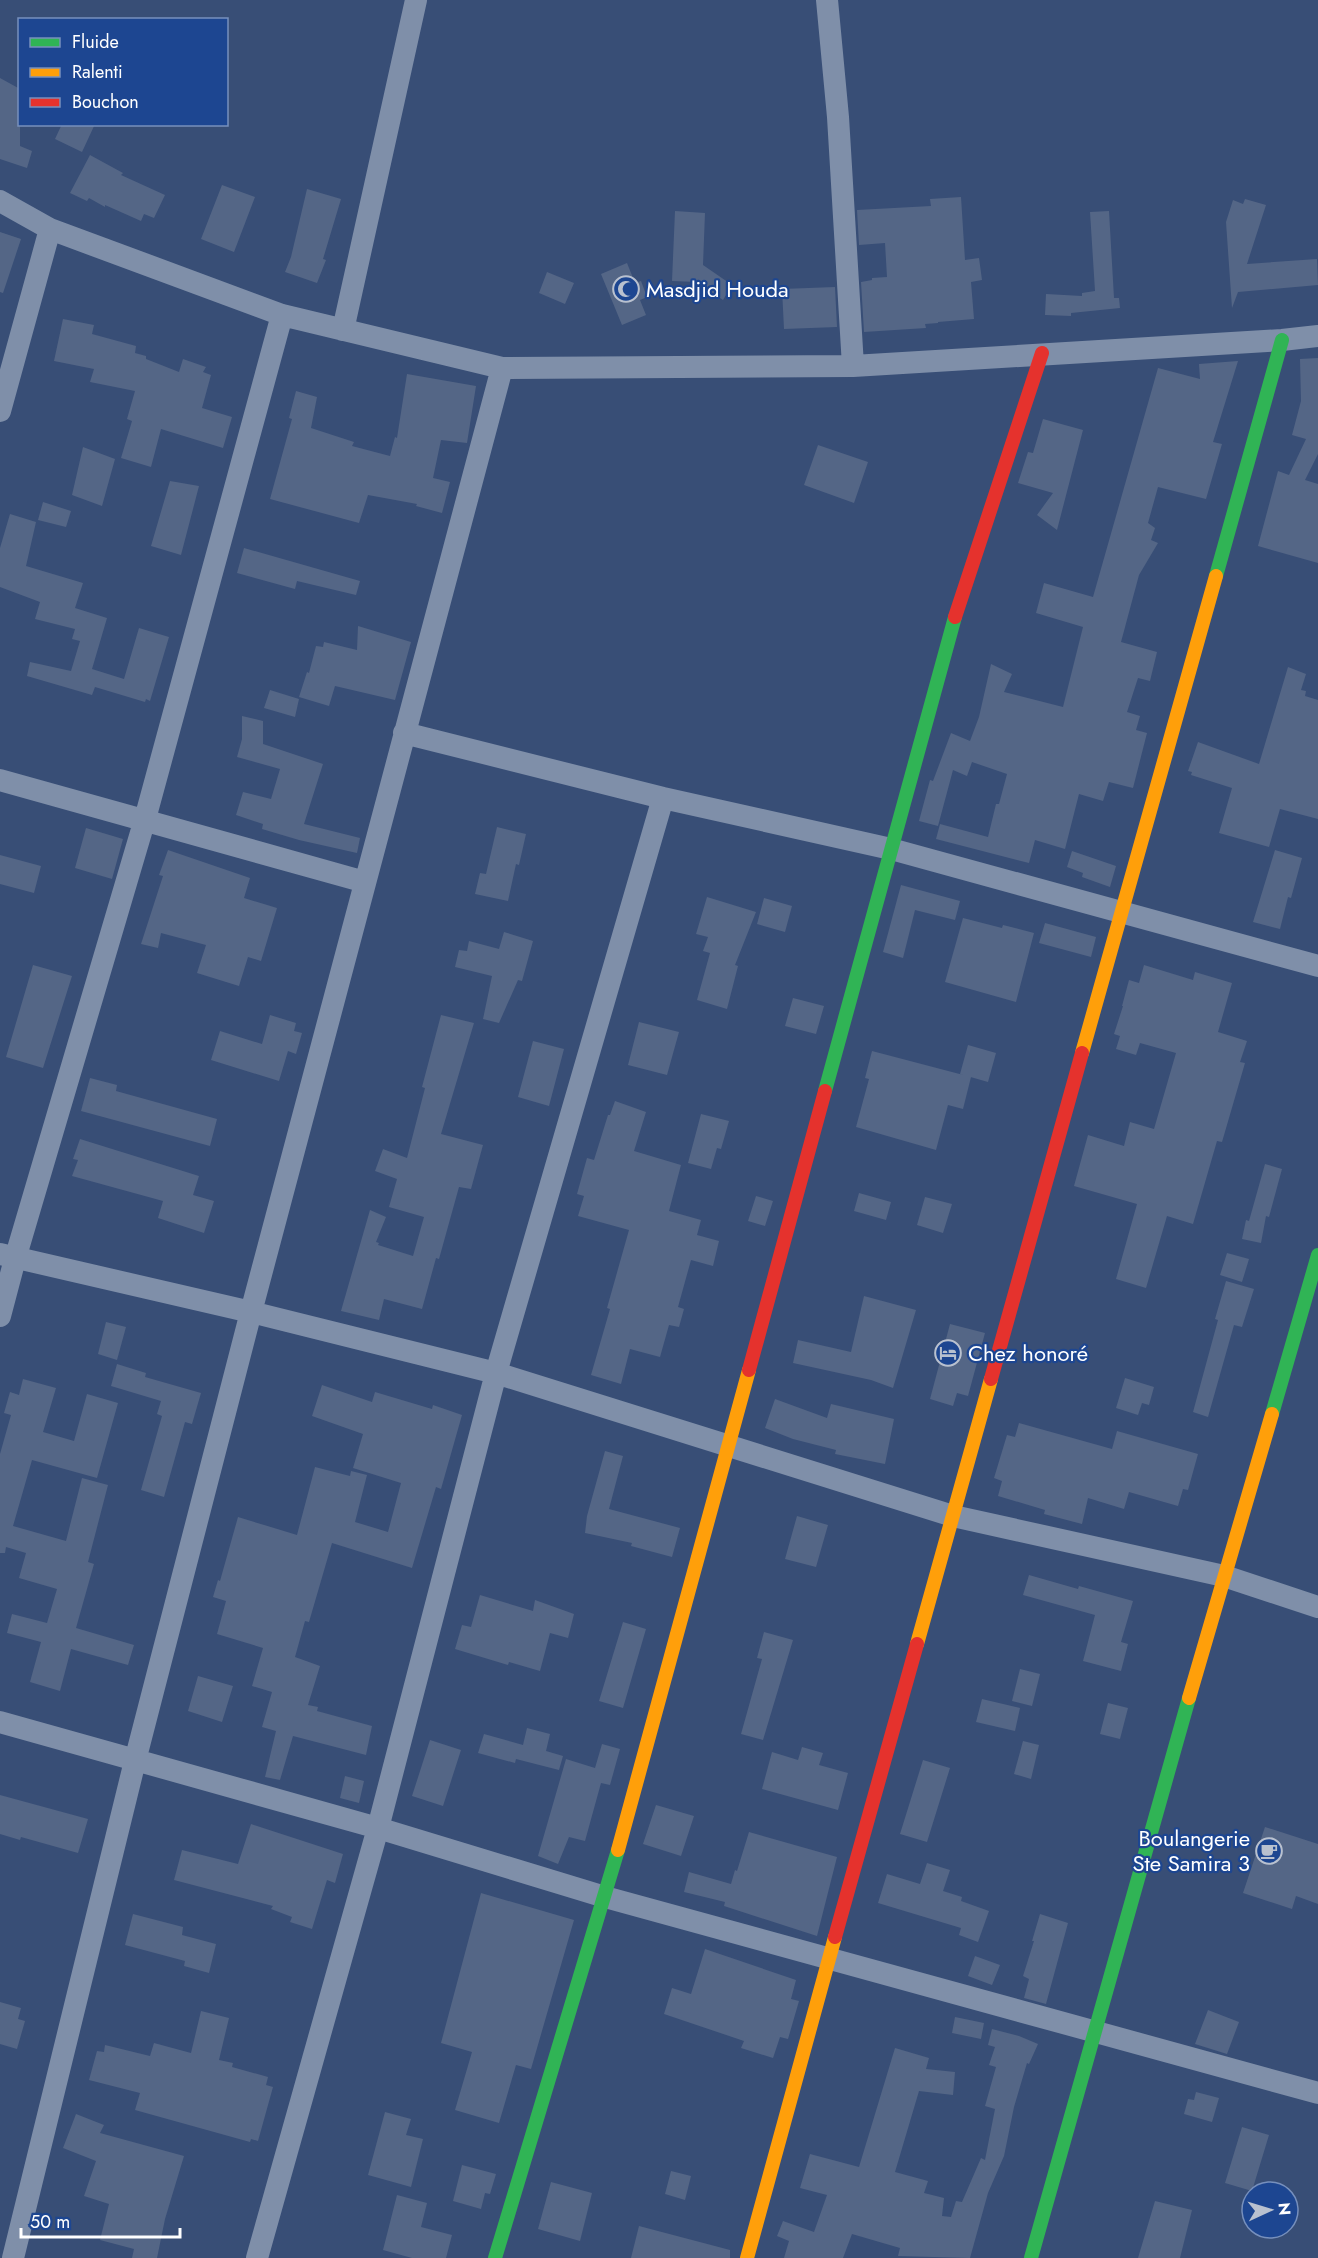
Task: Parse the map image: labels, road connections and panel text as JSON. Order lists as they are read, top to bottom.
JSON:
{
  "places": {
    "mosque": ["Masdjid Houda"],
    "hotel": ["Chez honoré"],
    "cafe": ["Boulangerie Ste Samira 3"]
  },
  "legend": ["Fluide", "Ralenti", "Bouchon"],
  "scale_bar": "50 m",
  "north": "right"
}
